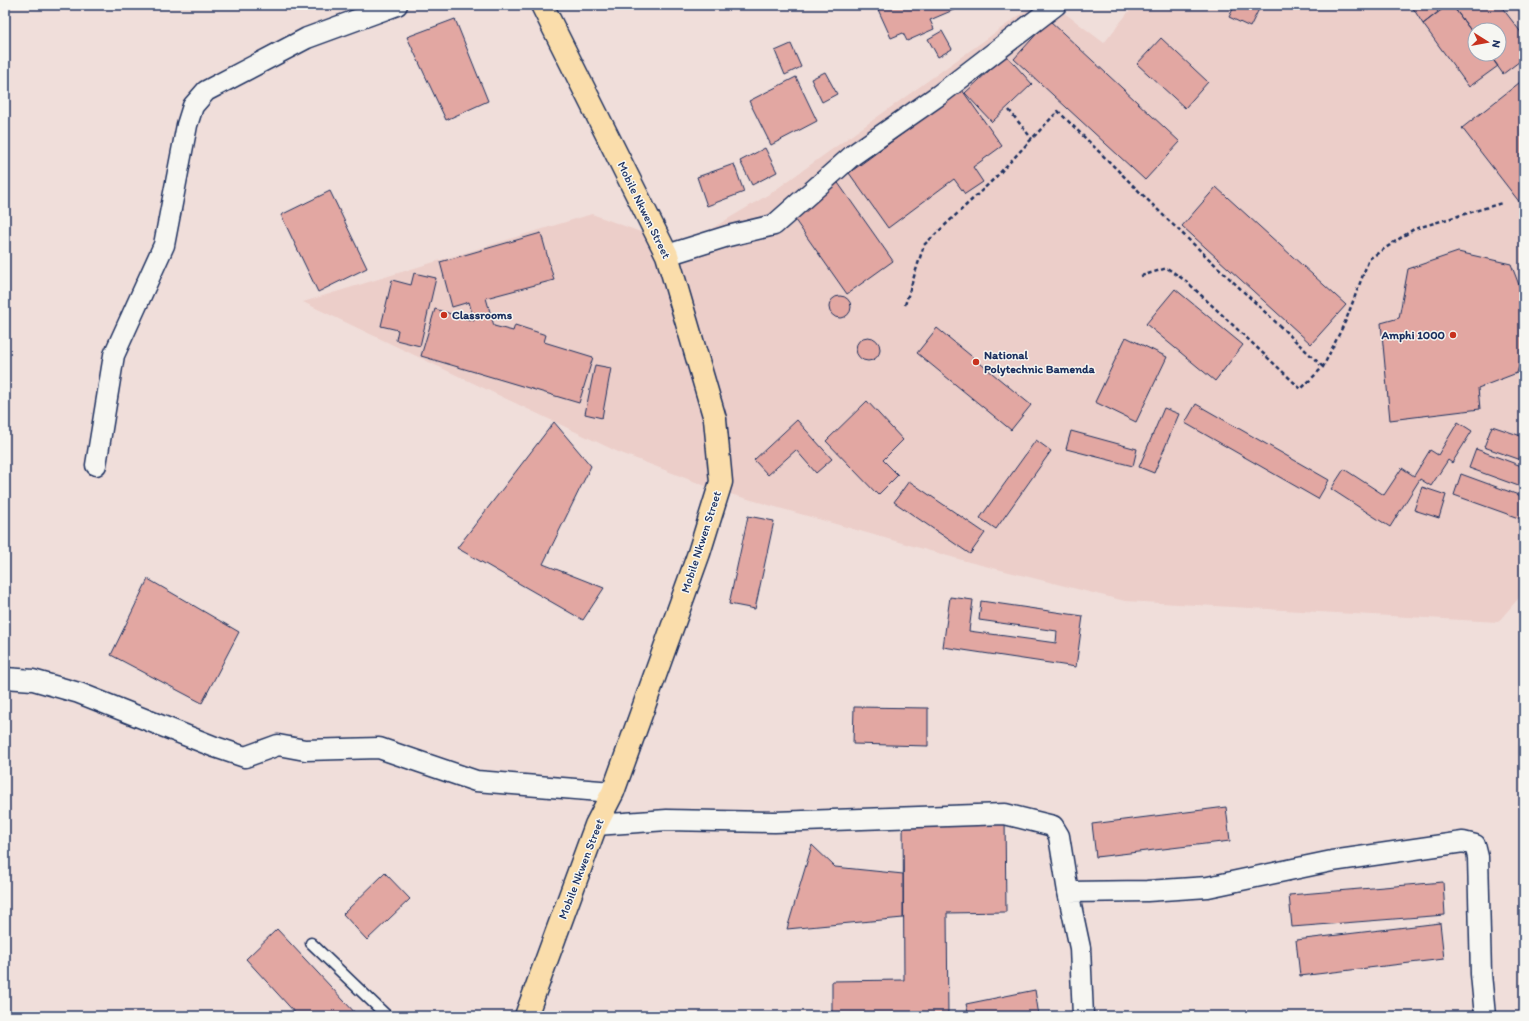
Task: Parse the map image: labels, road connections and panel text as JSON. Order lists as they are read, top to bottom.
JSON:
{
  "streets": {
    "highway": ["Mobile Nkwen Street"]
  },
  "places": ["Classrooms", "Amphi 1000", "National Polytechnic Bamenda"],
  "north": "right"
}
